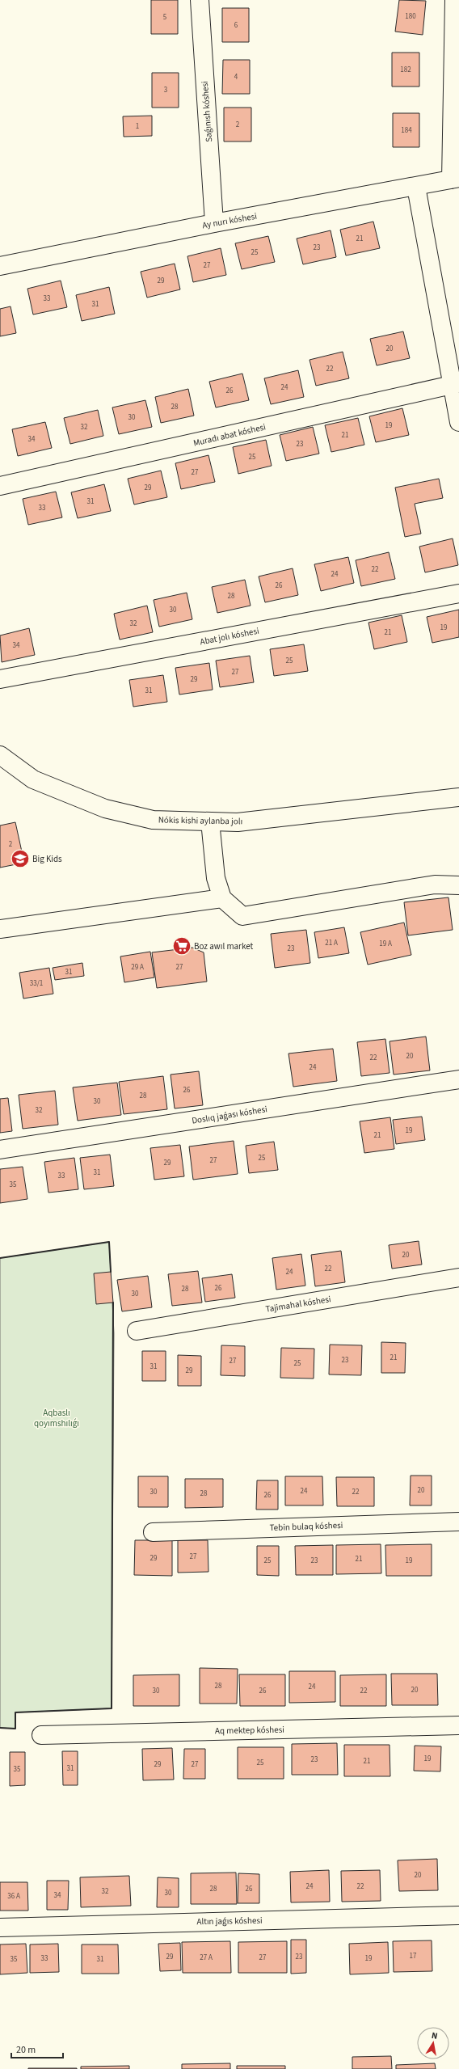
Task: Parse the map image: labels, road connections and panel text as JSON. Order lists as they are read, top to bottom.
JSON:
{
  "streets": {
    "street": [
      "Saǵınısh kóshesi",
      "Ay nurı kóshesi",
      "Muradı abat kóshesi",
      "Abat jolı kóshesi",
      "Nókis kishi aylanba jolı",
      "Doslıq jaǵası kóshesi",
      "Tajimahal kóshesi",
      "Tebin bulaq kóshesi",
      "Aq mektep kóshesi",
      "Altın jaǵıs kóshesi"
    ]
  },
  "crossings": [
    ["Saǵınısh kóshesi", "Ay nurı kóshesi"]
  ],
  "parks": ["Aqbaslı qoyımshılıǵı"],
  "places": {
    "school or university": ["Big Kids"],
    "supermarket": ["Boz awıl market"]
  },
  "house_numbers": [
    "180",
    "5",
    "6",
    "182",
    "4",
    "3",
    "2",
    "1",
    "184",
    "21",
    "23",
    "25",
    "27",
    "29",
    "33",
    "31",
    "20",
    "22",
    "24",
    "26",
    "28",
    "30",
    "19",
    "32",
    "21",
    "34",
    "23",
    "25",
    "27",
    "29",
    "31",
    "33",
    "22",
    "24",
    "26",
    "28",
    "30",
    "32",
    "19",
    "21",
    "34",
    "25",
    "27",
    "29",
    "31",
    "2",
    "21 А",
    "19 А",
    "23",
    "29 А",
    "27",
    "31",
    "33/1",
    "20",
    "22",
    "24",
    "26",
    "28",
    "30",
    "32",
    "19",
    "21",
    "25",
    "27",
    "29",
    "31",
    "33",
    "35",
    "20",
    "22",
    "24",
    "26",
    "28",
    "30",
    "21",
    "23",
    "27",
    "25",
    "31",
    "29",
    "20",
    "24",
    "30",
    "22",
    "28",
    "26",
    "27",
    "29",
    "21",
    "25",
    "23",
    "19",
    "28",
    "24",
    "20",
    "30",
    "26",
    "22",
    "19",
    "23",
    "21",
    "25",
    "29",
    "27",
    "31",
    "35",
    "20",
    "24",
    "22",
    "28",
    "26",
    "32",
    "30",
    "34",
    "36 А",
    "17",
    "29",
    "23",
    "27 А",
    "27",
    "33",
    "19",
    "35",
    "31"
  ],
  "scale_bar": "20 m",
  "north": "top"
}
